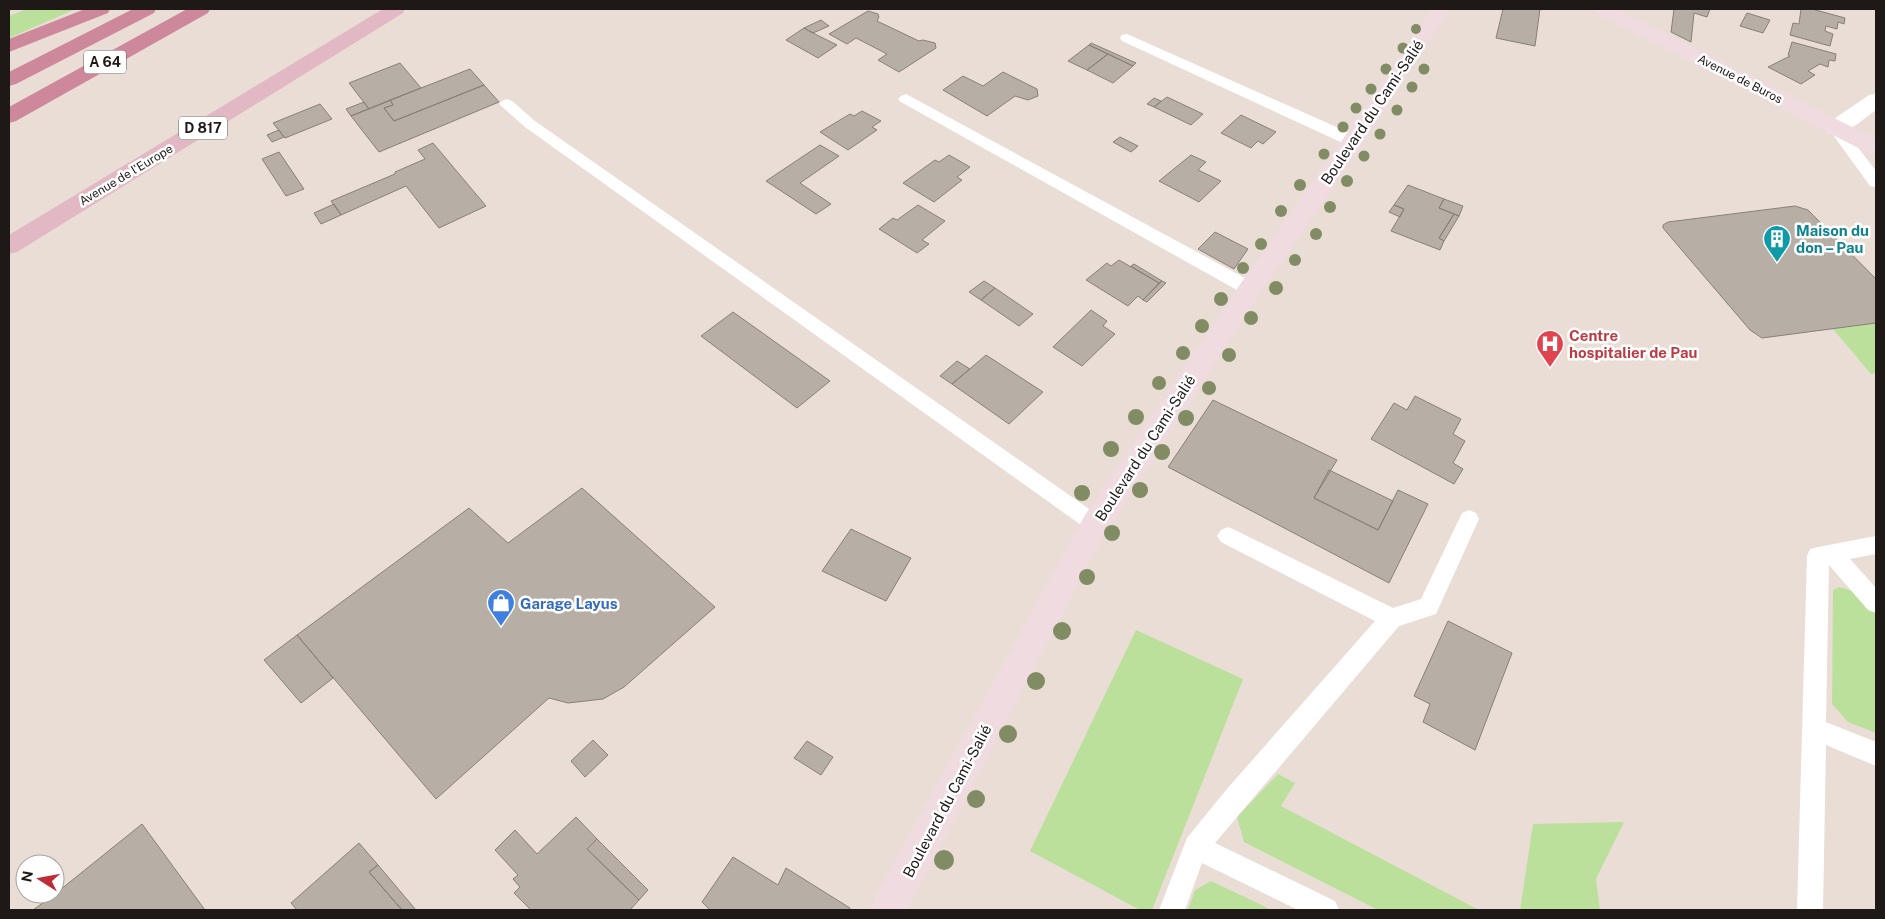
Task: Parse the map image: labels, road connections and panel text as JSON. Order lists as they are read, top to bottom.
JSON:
{
  "streets": {
    "highway": ["A 64"],
    "main road": ["D 817", "Avenue de l'Europe"],
    "street": ["Avenue de Buros", "Boulevard du Cami-Salié"]
  },
  "places": {
    "building": ["Maison du don – Pau"],
    "hospital": ["Centre hospitalier de Pau"],
    "shop": ["Garage Layus"]
  },
  "north": "left"
}
